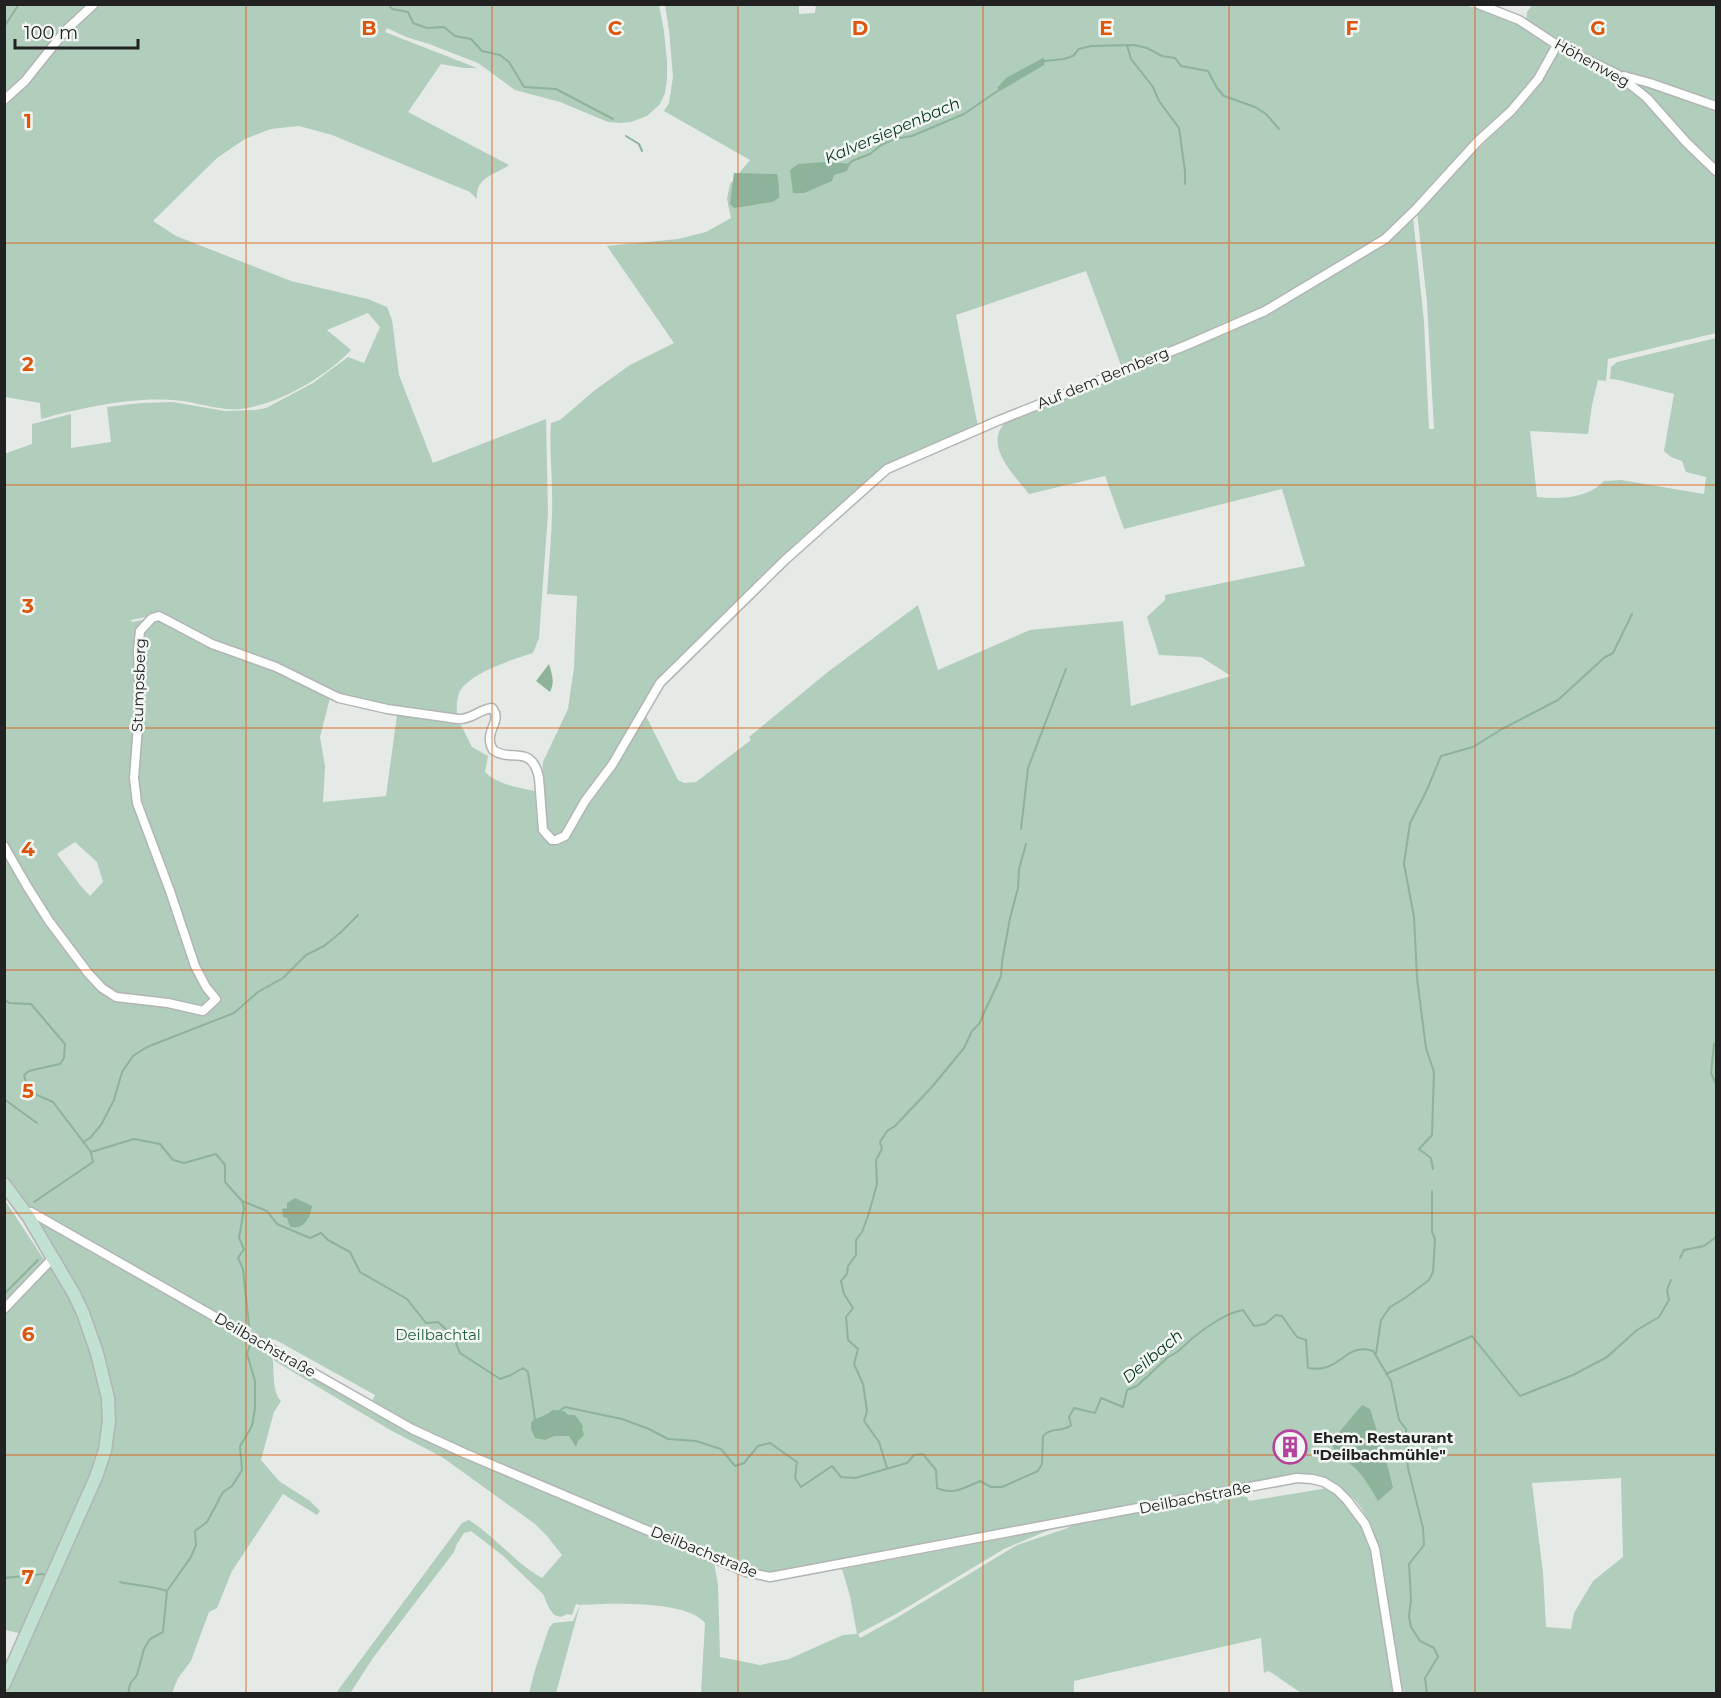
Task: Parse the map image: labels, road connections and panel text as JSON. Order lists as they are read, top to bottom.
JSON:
{
  "streets": {
    "street": [
      "Höhenweg",
      "Auf dem Bemberg",
      "Stumpsberg",
      "Deilbachstraße"
    ]
  },
  "crossings": [
    ["Höhenweg", "Auf dem Bemberg"],
    ["Auf dem Bemberg", "Stumpsberg"]
  ],
  "water": ["Kalversiepenbach", "Deilbach"],
  "parks": ["Deilbachtal"],
  "places": {
    "building": ["Ehem. Restaurant \"Deilbachmühle\""]
  },
  "scale_bar": "100 m",
  "grid": {
    "columns": [
      "B",
      "C",
      "D",
      "E",
      "F",
      "G"
    ],
    "rows": [
      "1",
      "2",
      "3",
      "4",
      "5",
      "6",
      "7"
    ]
  }
}
